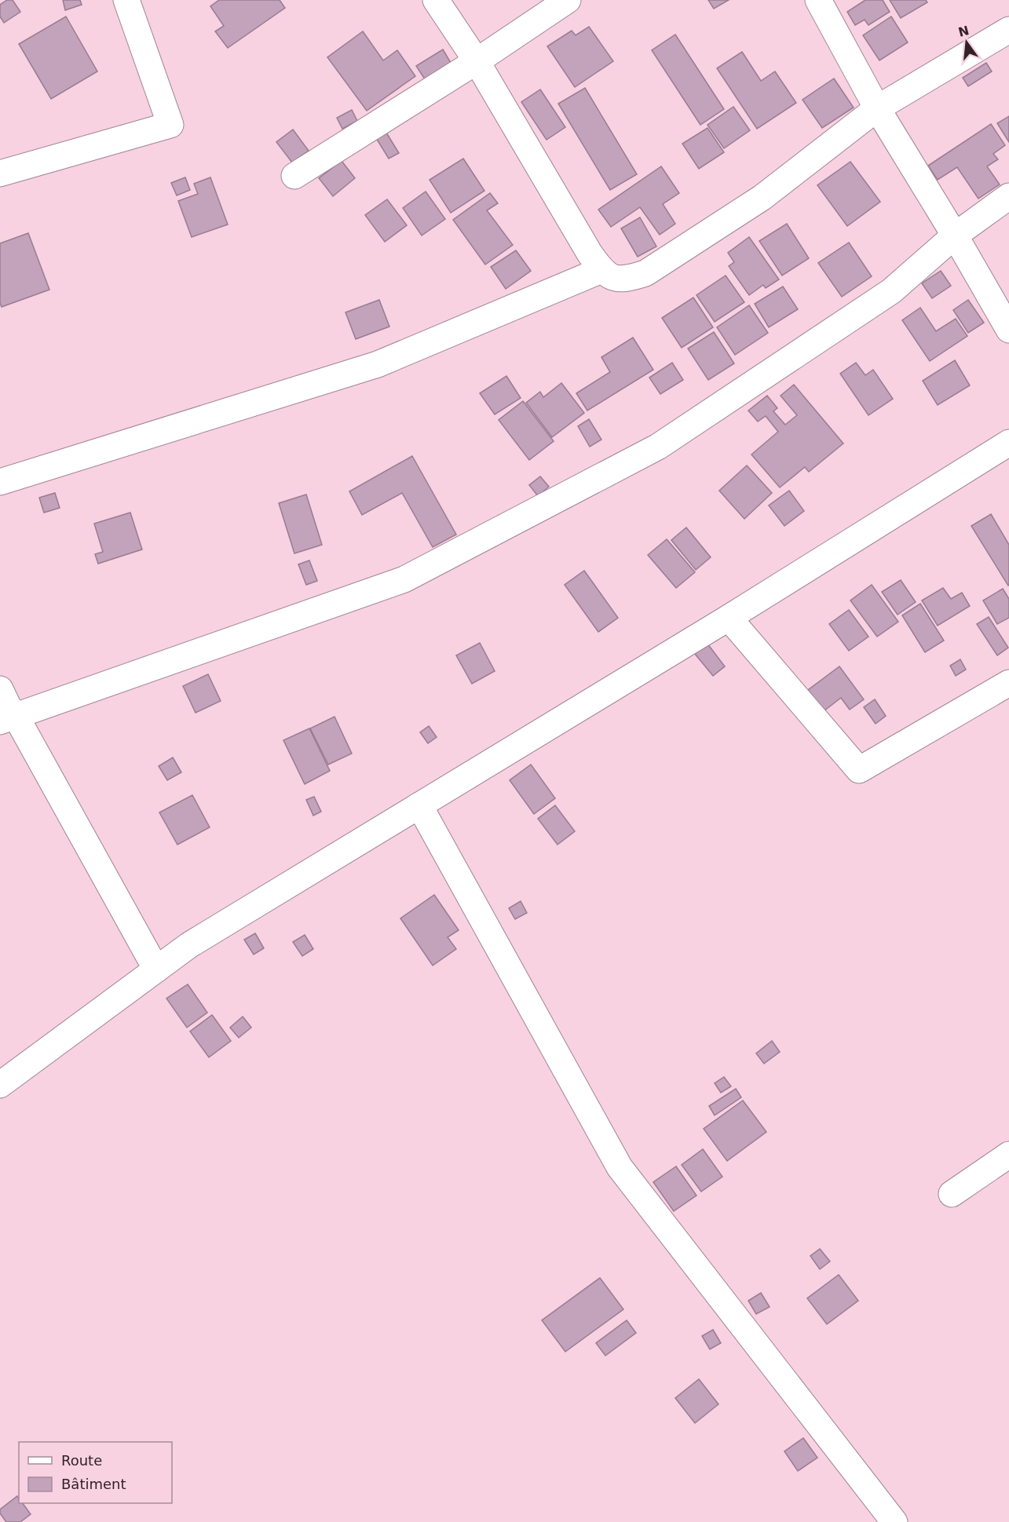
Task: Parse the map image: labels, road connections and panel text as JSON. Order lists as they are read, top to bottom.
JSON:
{
  "legend": ["Route", "Bâtiment"],
  "north": "top"
}
